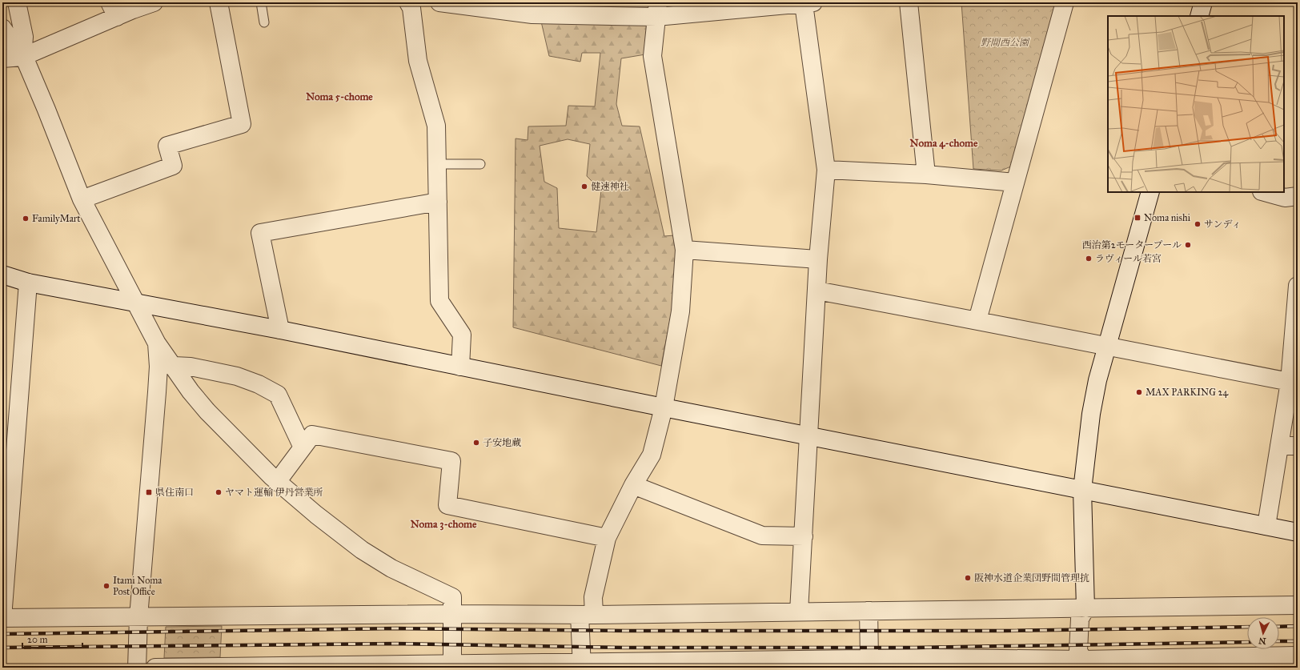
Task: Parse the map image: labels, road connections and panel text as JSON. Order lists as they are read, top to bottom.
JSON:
{
  "districts": ["Noma 5-chome", "Noma 4-chome", "Noma 3-chome"],
  "parks": ["野間西公園"],
  "places": {
    "other": [
      "健速神社",
      "FamilyMart",
      "サンディ",
      "西治第2モータープール",
      "ラヴィール若宮",
      "MAX PARKING 24",
      "子安地蔵",
      "ヤマト運輸 伊丹営業所",
      "阪神水道企業団野間管理抗",
      "Itami Noma Post Office"
    ],
    "transit": ["Noma nishi", "県住南口"]
  },
  "scale_bar": "20 m",
  "north": "bottom"
}
